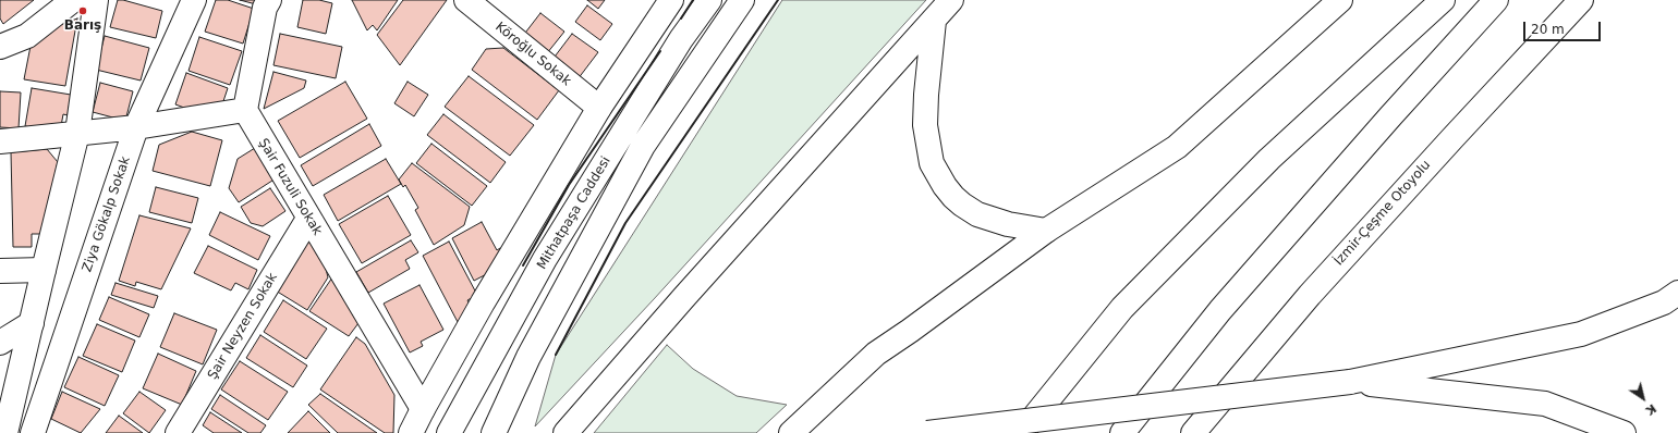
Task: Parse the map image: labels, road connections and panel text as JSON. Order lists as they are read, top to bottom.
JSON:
{
  "streets": {
    "main road": [
      "Köroğlu Sokak",
      "Şair Fuzuli Sokak",
      "Mithatpaşa Caddesi",
      "İzmir-Çeşme Otoyolu",
      "Ziya Gökalp Sokak",
      "Şair Neyzen Sokak"
    ]
  },
  "crossings": [
    ["Şair Fuzuli Sokak", "Şair Neyzen Sokak"]
  ],
  "places": ["Barış"],
  "scale_bar": "20 m",
  "north": "bottom right"
}
